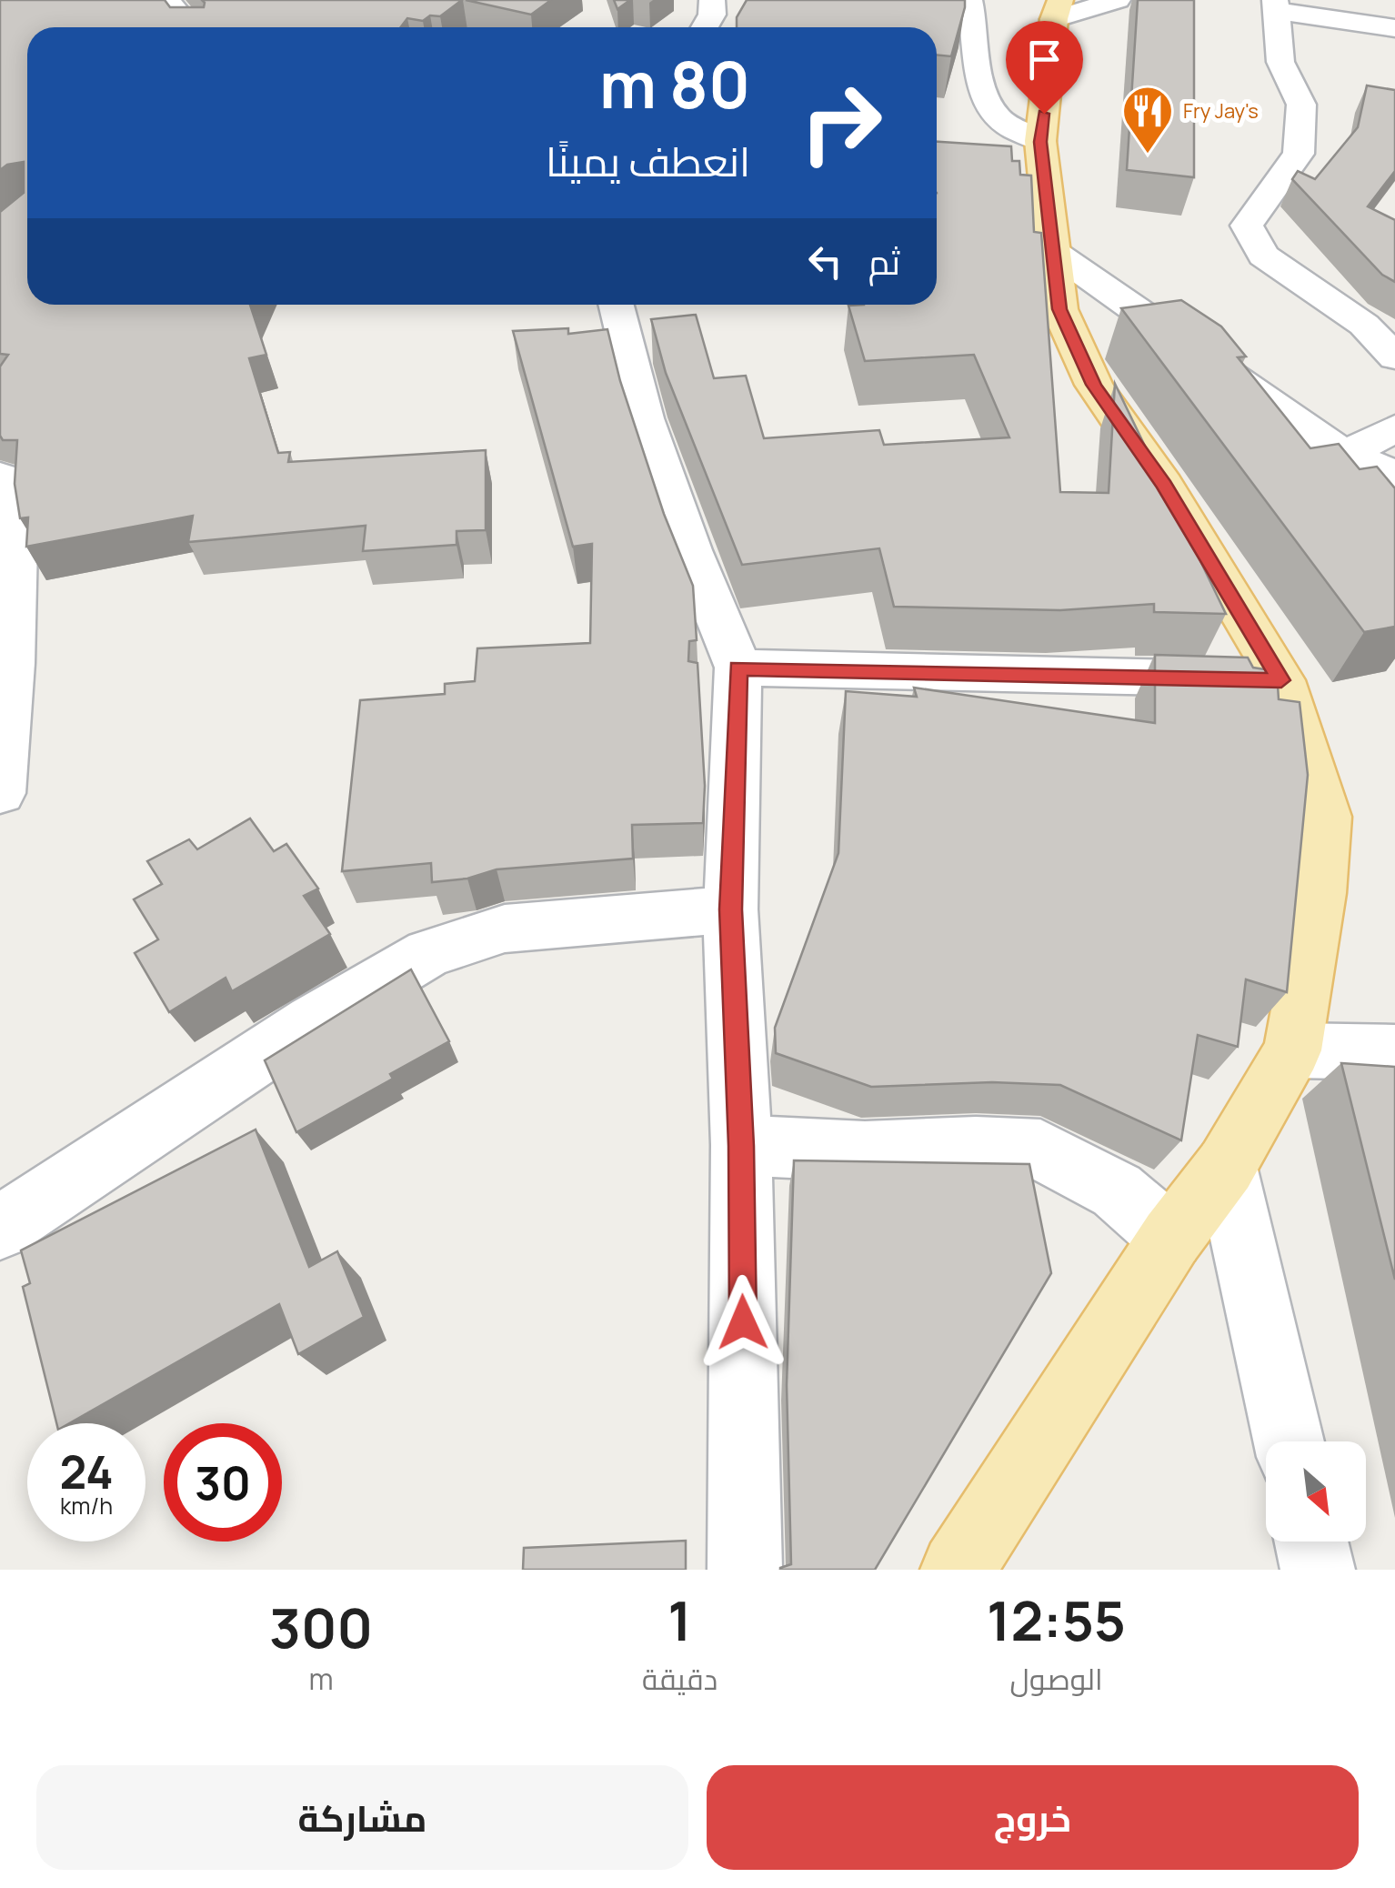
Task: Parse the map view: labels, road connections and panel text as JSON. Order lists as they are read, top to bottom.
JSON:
{
  "places": {
    "restaurant": ["Fry Jay's"]
  },
  "north": "bottom right",
  "page": {
    "turn": ["80 m", "انعطف يمينًا"],
    "then": "ثم",
    "speed": "24 km/h",
    "limit": "30",
    "eta": [
      "12:55",
      "الوصول",
      "1",
      "دقيقة",
      "300",
      "m"
    ],
    "buttons": ["خروج", "مشاركة"]
  }
}
